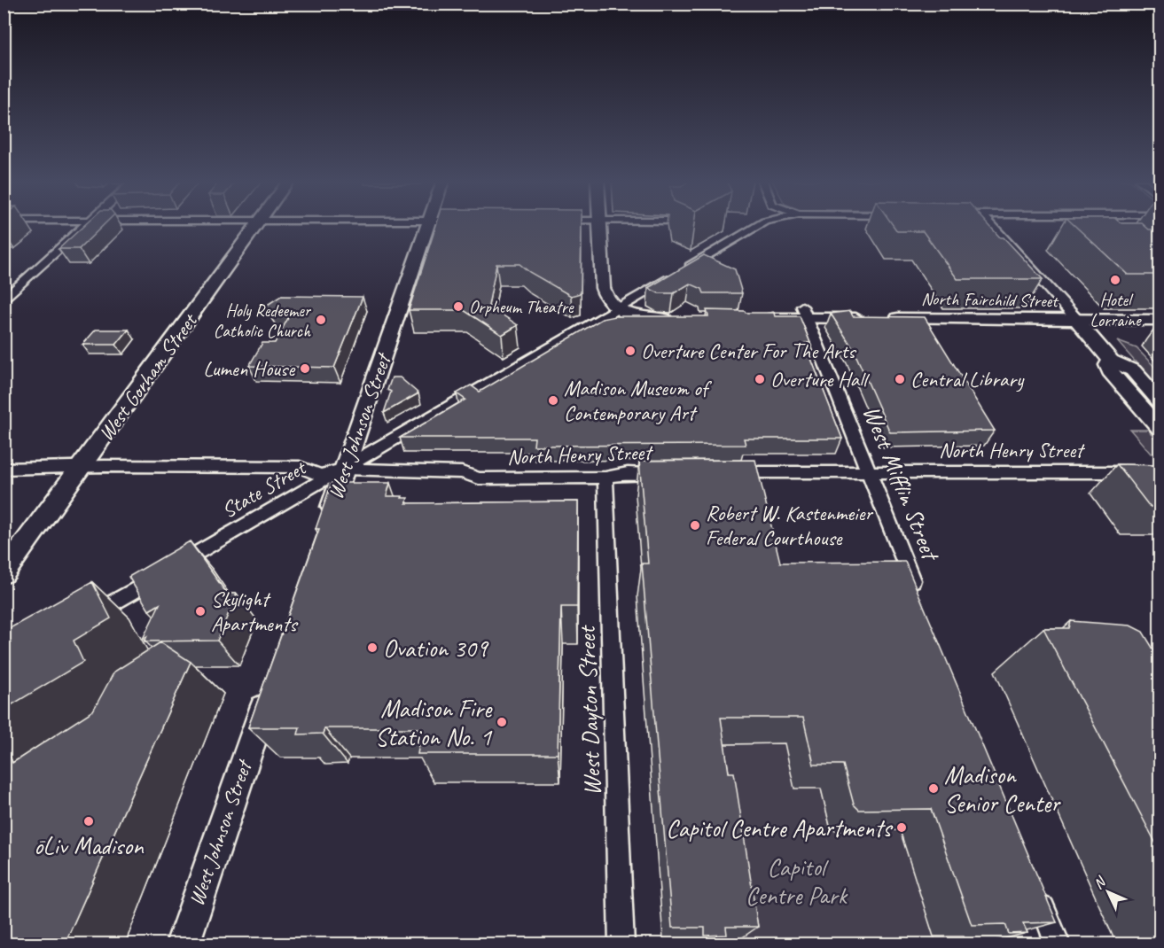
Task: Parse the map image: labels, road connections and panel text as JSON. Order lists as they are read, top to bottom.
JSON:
{
  "streets": {
    "main road": ["North Fairchild Street", "West Gorham Street", "West Johnson Street"],
    "street": [
      "North Henry Street",
      "West Mifflin Street",
      "State Street",
      "West Dayton Street"
    ]
  },
  "crossings": [
    ["West Gorham Street", "North Henry Street"],
    ["West Johnson Street", "North Henry Street"],
    ["West Johnson Street", "State Street"],
    ["North Henry Street", "West Mifflin Street"],
    ["North Henry Street", "State Street"],
    ["North Henry Street", "West Dayton Street"]
  ],
  "parks": ["Capitol Centre Park"],
  "places": [
    "Hotel Lorraine",
    "Orpheum Theatre",
    "Holy Redeemer Catholic Church",
    "Overture Center For The Arts",
    "Lumen House",
    "Overture Hall",
    "Central Library",
    "Madison Museum of Contemporary Art",
    "Robert W. Kastenmeier Federal Courthouse",
    "Skylight Apartments",
    "Ovation 309",
    "Madison Fire Station No. 1",
    "Madison Senior Center",
    "ōLiv Madison",
    "Capitol Centre Apartments"
  ],
  "north": "top left"
}
